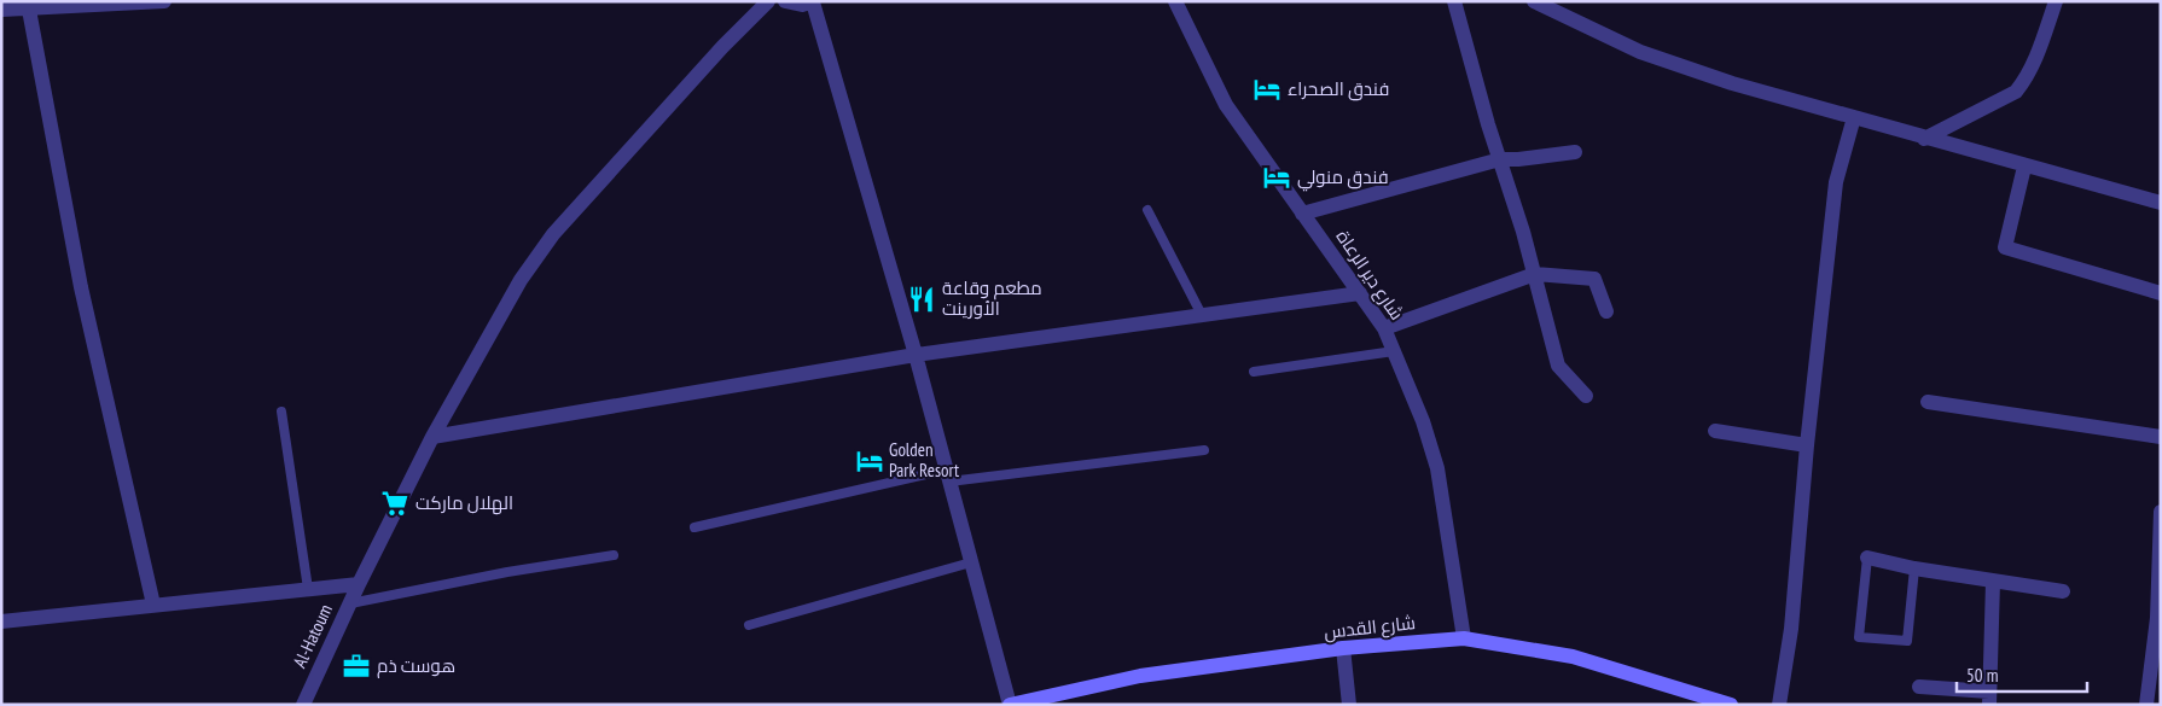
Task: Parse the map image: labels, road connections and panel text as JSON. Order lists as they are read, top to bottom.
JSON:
{
  "streets": {
    "main road": ["شارع القدس"],
    "street": ["شارع دير الرعاة", "Al-Hatoum"]
  },
  "crossings": [
    ["شارع دير الرعاة", "شارع القدس"]
  ],
  "places": {
    "hotel": ["فندق الصحراء", "فندق منولي", "Golden Park Resort"],
    "restaurant": ["مطعم وقاعة الأورينت"],
    "supermarket": ["الهلال ماركت"],
    "office": ["هوست ذم"]
  },
  "scale_bar": "50 m"
}
